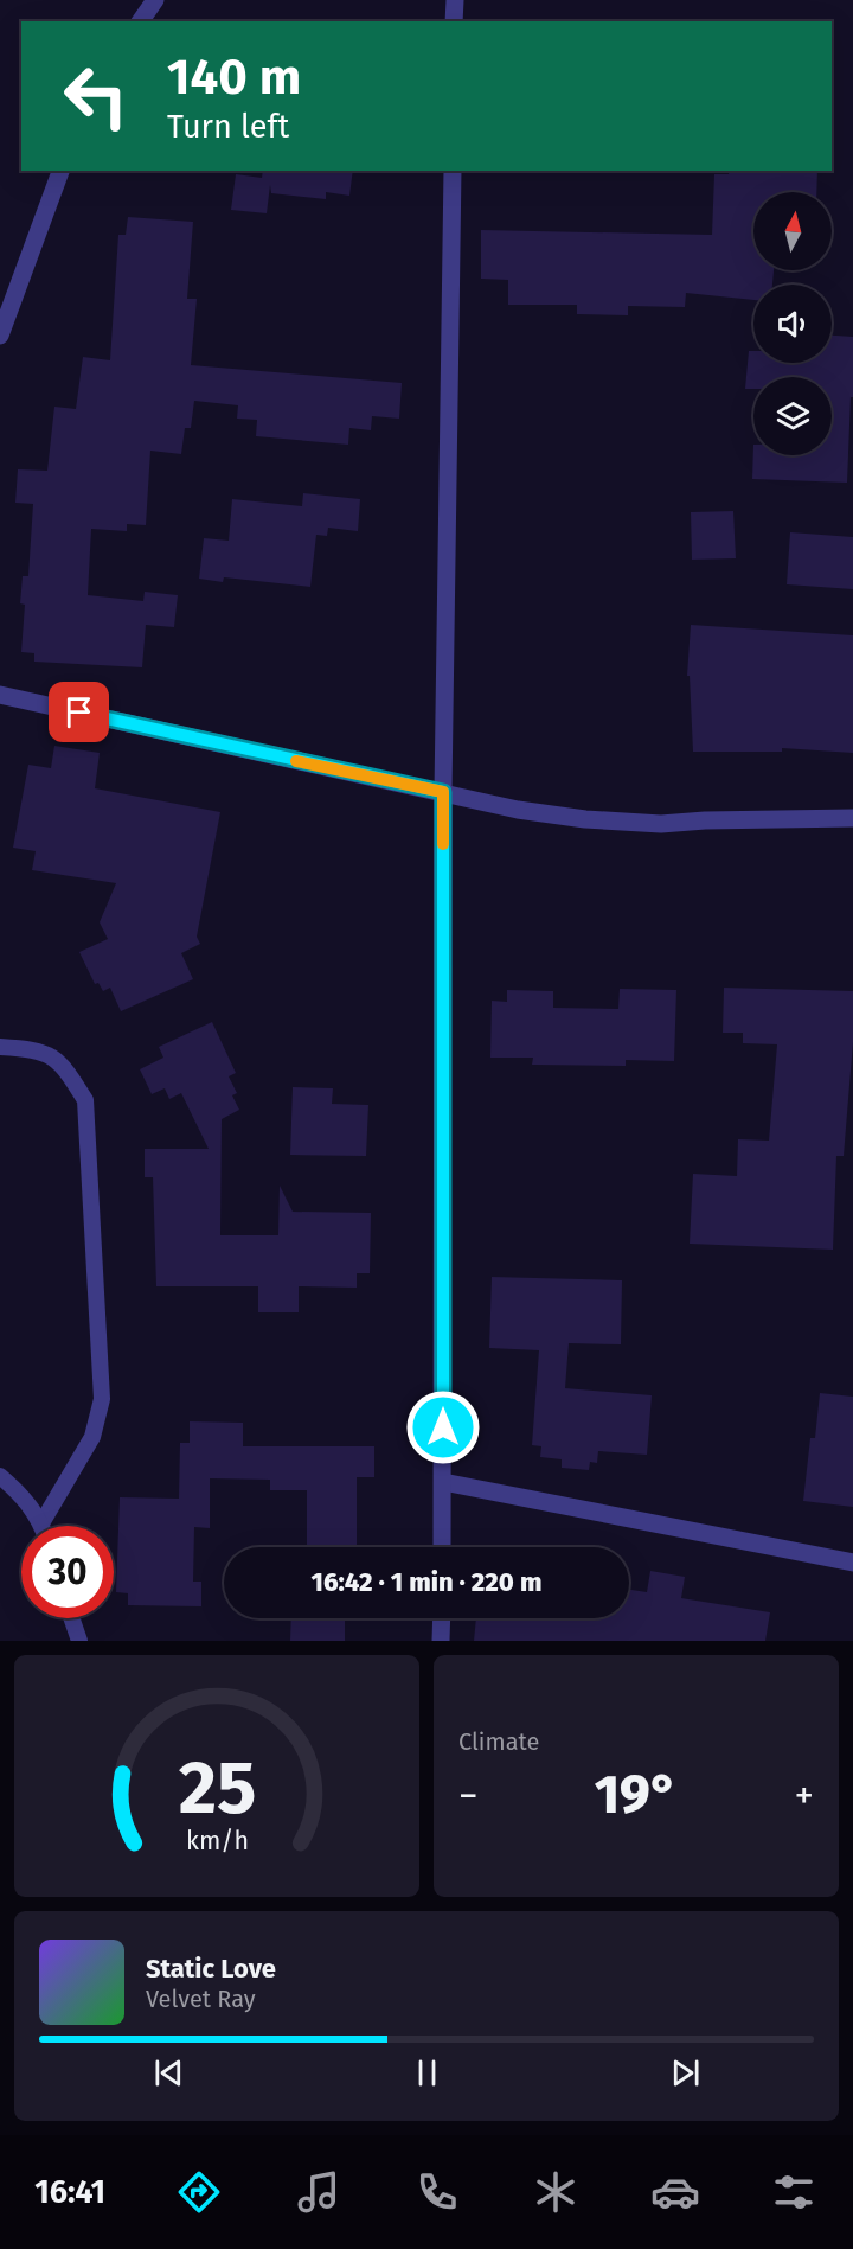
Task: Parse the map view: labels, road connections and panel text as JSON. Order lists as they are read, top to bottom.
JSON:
{
  "north": "top",
  "page": {
    "turn": ["140 m", "Turn left"],
    "limit": "30",
    "trip": "16:42 · 1 min · 220 m",
    "tile": "Climate",
    "heat": ["−", "19°", "+"],
    "song": ["Static Love", "Velvet Ray"],
    "tabs": "16:41",
    "gauge": ["25", "km/h"]
  }
}
